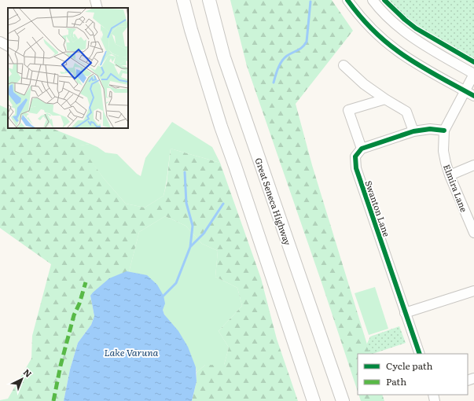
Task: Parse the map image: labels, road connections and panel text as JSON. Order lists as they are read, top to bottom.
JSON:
{
  "streets": {
    "main road": ["Great Seneca Highway"],
    "street": ["Elmira Lane", "Swanton Lane"]
  },
  "water": ["Lake Varuna"],
  "legend": ["Cycle path", "Path"],
  "north": "top right"
}
